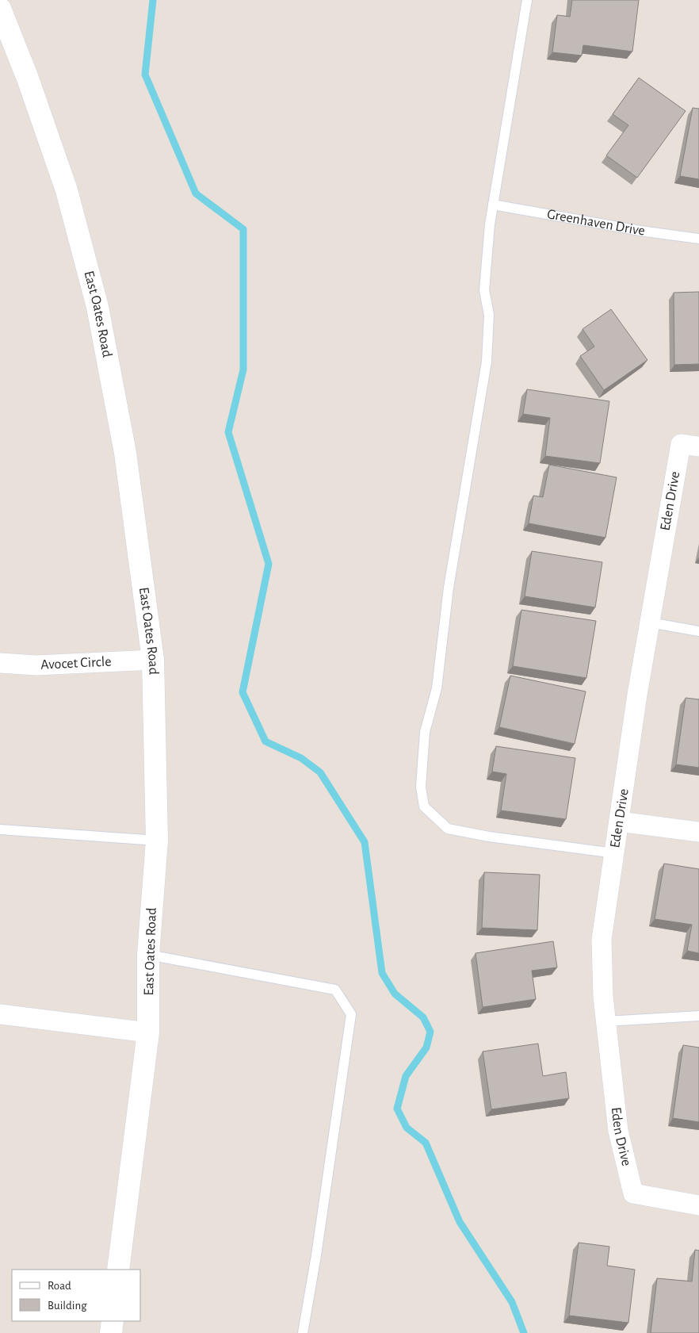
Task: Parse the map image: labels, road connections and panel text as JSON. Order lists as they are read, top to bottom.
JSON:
{
  "streets": {
    "street": ["East Oates Road", "Eden Drive", "Avocet Circle"],
    "lane": ["Greenhaven Drive"]
  },
  "crossings": [
    ["East Oates Road", "Avocet Circle"]
  ],
  "legend": ["Road", "Building"]
}
